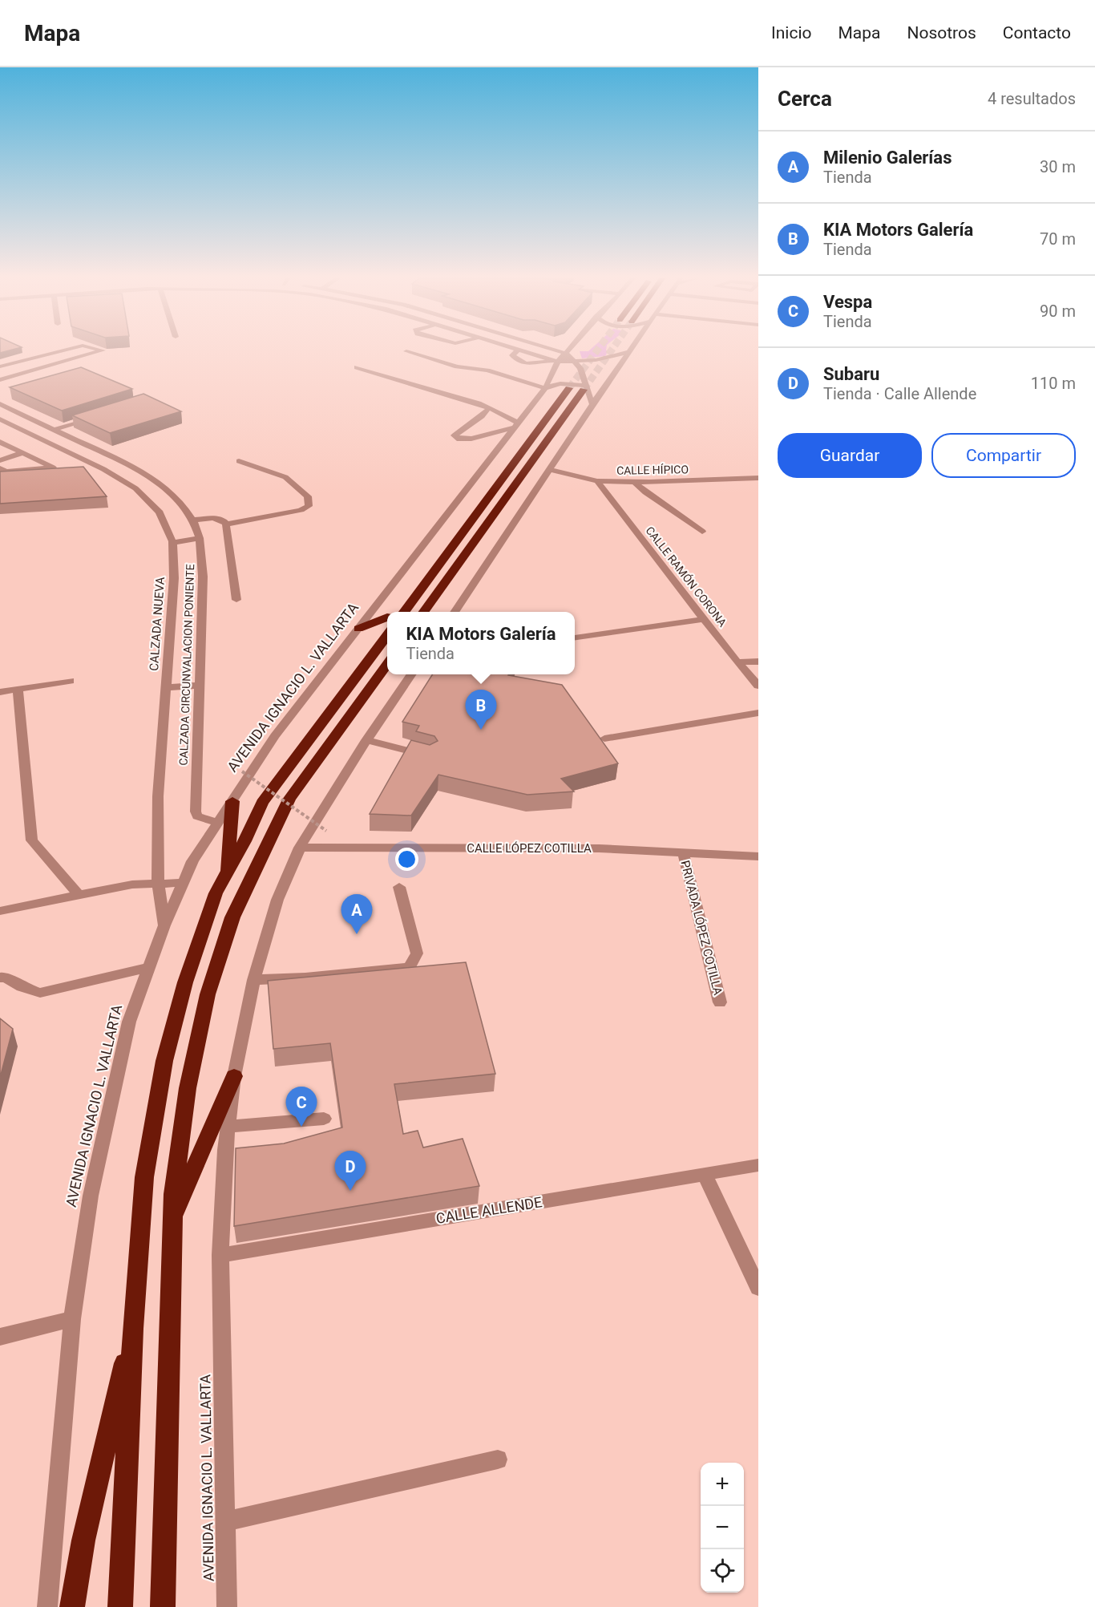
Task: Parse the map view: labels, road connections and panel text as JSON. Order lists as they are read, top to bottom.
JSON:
{
  "streets": {
    "street": [
      "CALLE HÍPICO",
      "CALLE RAMÓN CORONA",
      "CALZADA NUEVA",
      "CALZADA CIRCUNVALACION PONIENTE",
      "AVENIDA IGNACIO L. VALLARTA",
      "CALLE LÓPEZ COTILLA",
      "PRIVADA LÓPEZ COTILLA",
      "CALLE ALLENDE"
    ]
  },
  "crossings": [
    ["CALLE HÍPICO", "CALLE RAMÓN CORONA"],
    ["CALZADA NUEVA", "AVENIDA IGNACIO L. VALLARTA"],
    ["CALZADA CIRCUNVALACION PONIENTE", "AVENIDA IGNACIO L. VALLARTA"],
    ["AVENIDA IGNACIO L. VALLARTA", "CALLE LÓPEZ COTILLA"],
    ["AVENIDA IGNACIO L. VALLARTA", "CALLE ALLENDE"],
    ["CALLE LÓPEZ COTILLA", "PRIVADA LÓPEZ COTILLA"]
  ],
  "page": {
    "header": "Mapa",
    "nav": [
      "Inicio",
      "Mapa",
      "Nosotros",
      "Contacto"
    ],
    "heading": ["Cerca", "4 resultados"],
    "list": [
      {
        "mark": "A",
        "name": "Milenio Galerías",
        "note": "Tienda",
        "value": "30 m"
      },
      {
        "mark": "B",
        "name": "KIA Motors Galería",
        "note": "Tienda",
        "value": "70 m"
      },
      {
        "mark": "C",
        "name": "Vespa",
        "note": "Tienda",
        "value": "90 m"
      },
      {
        "mark": "D",
        "name": "Subaru",
        "note": "Tienda · Calle Allende",
        "value": "110 m"
      }
    ],
    "buttons": ["Guardar", "Compartir"],
    "popup": ["KIA Motors Galería", "Tienda"],
    "pins": [
      "B",
      "A",
      "C",
      "D"
    ],
    "map_buttons": ["+", "−"]
  }
}
